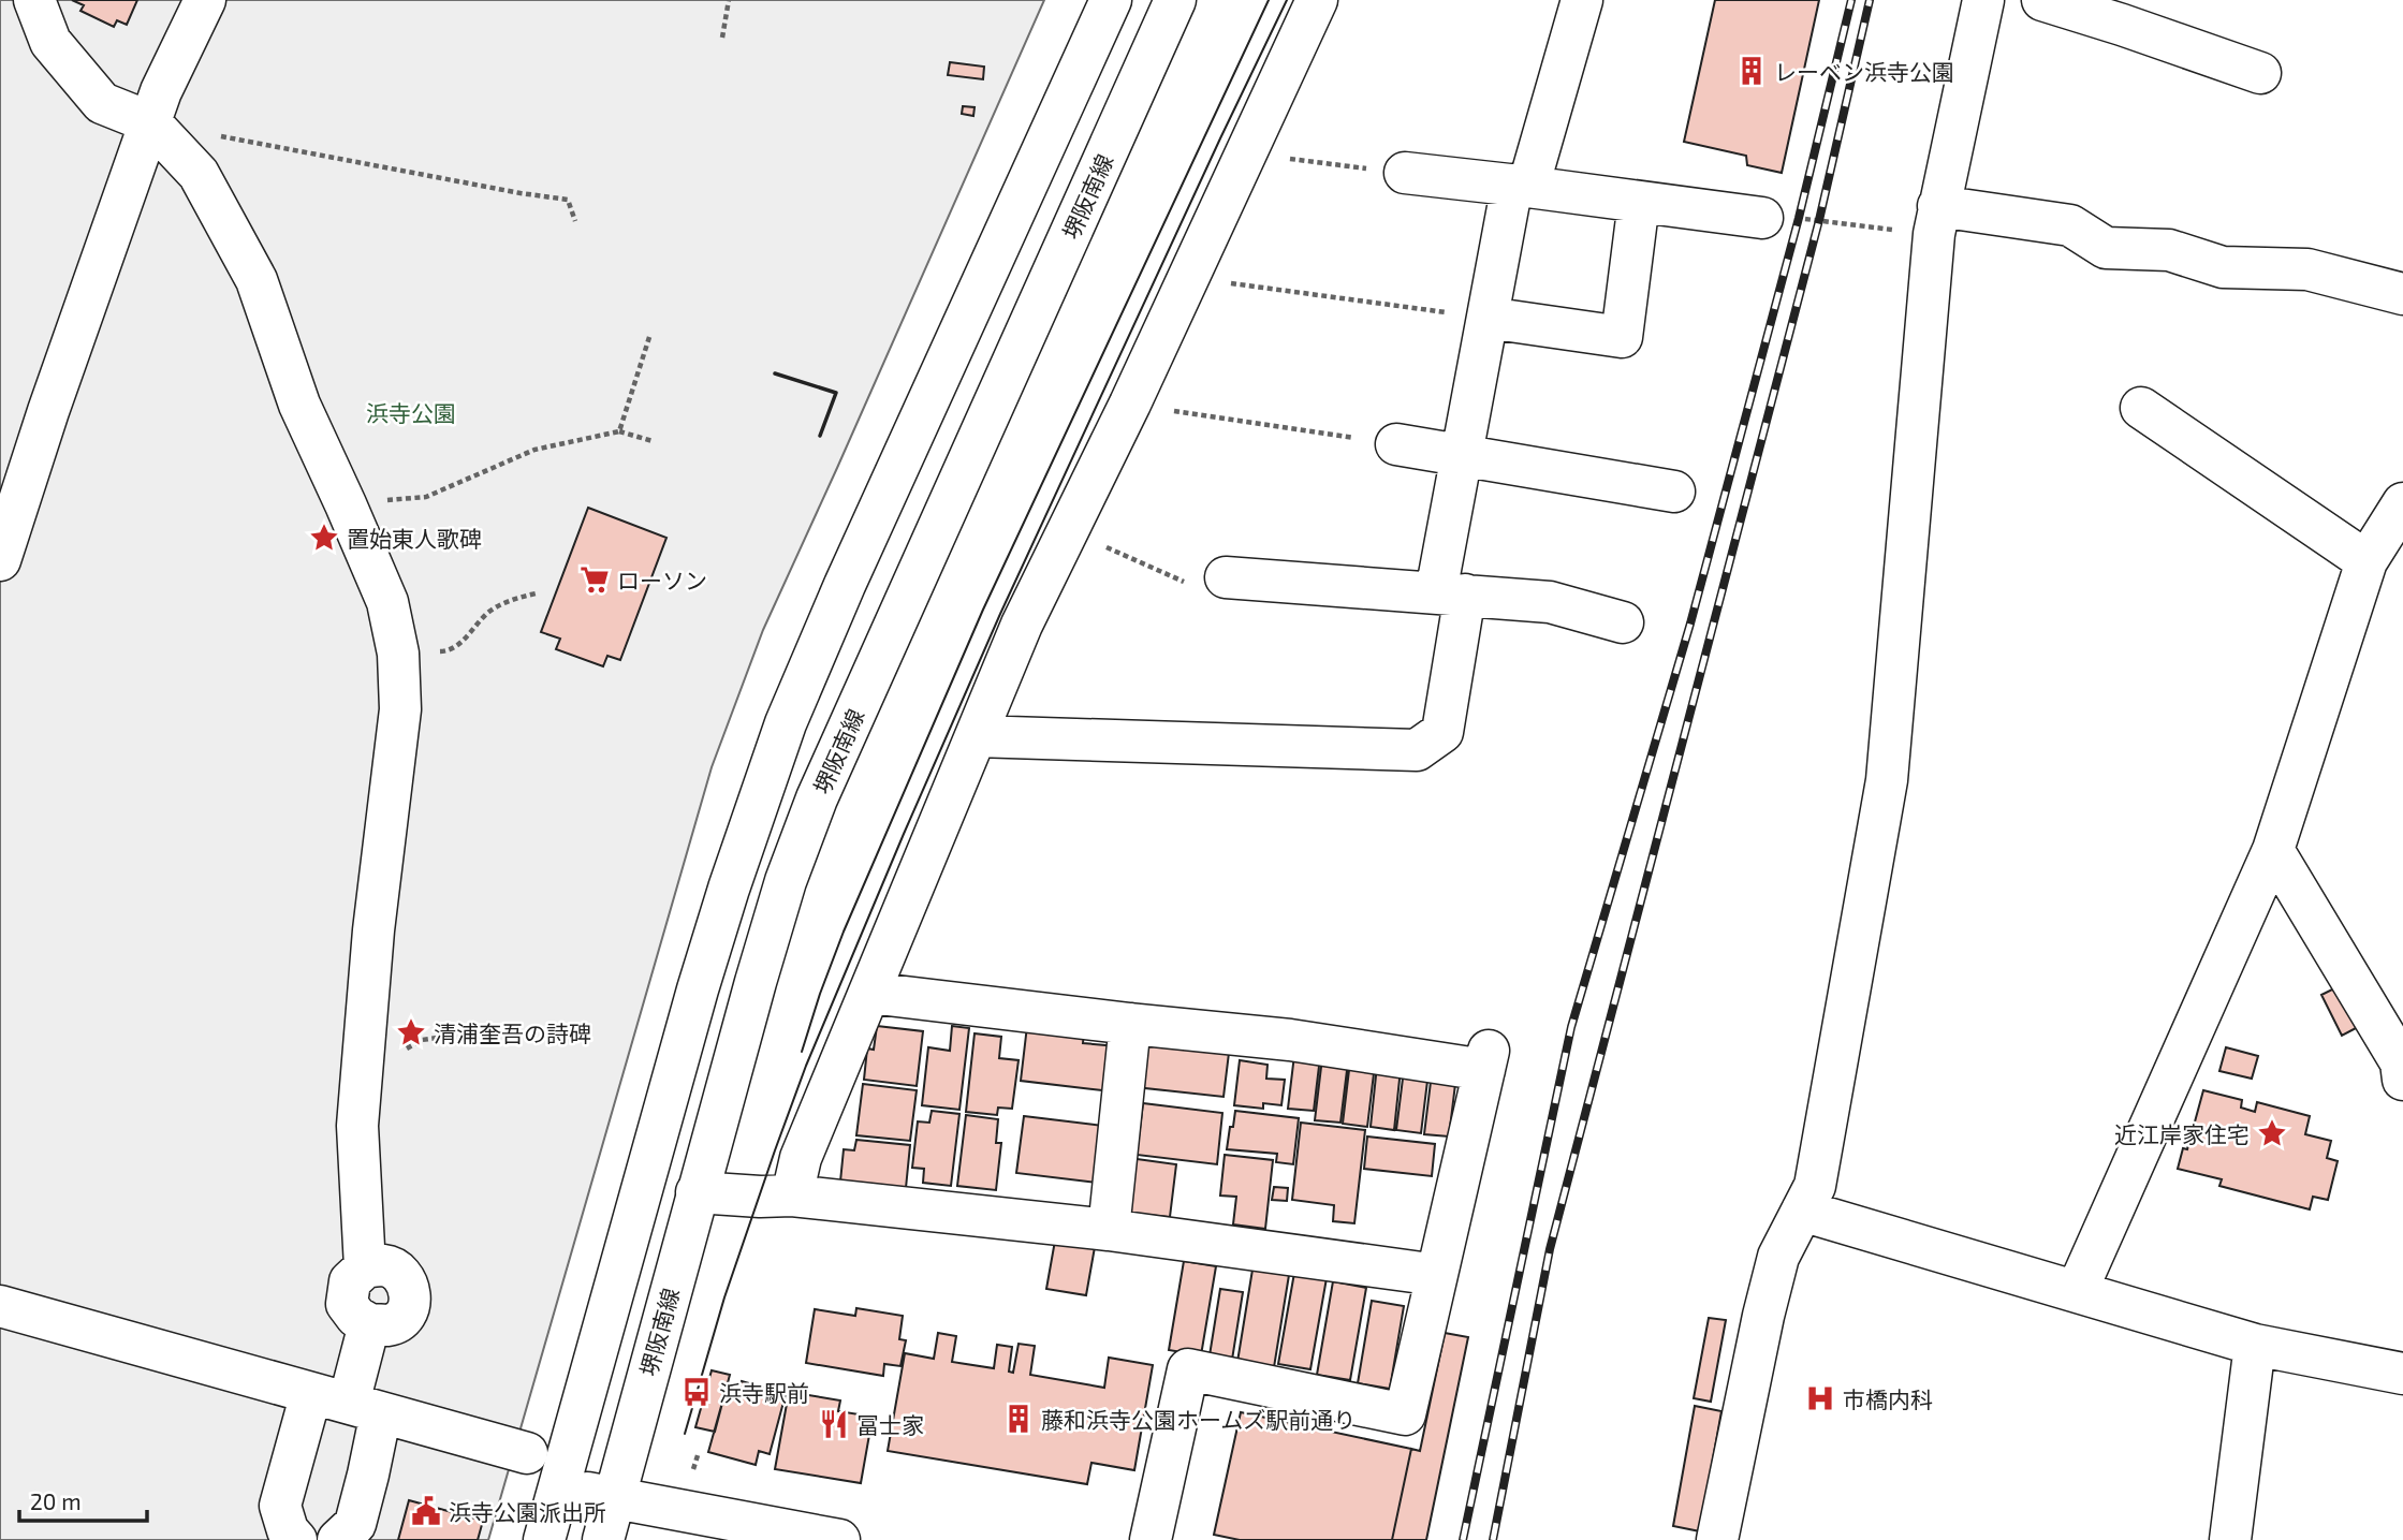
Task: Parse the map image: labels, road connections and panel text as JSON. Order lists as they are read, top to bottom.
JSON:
{
  "streets": {
    "street": ["堺阪南線"]
  },
  "parks": ["浜寺公園"],
  "places": {
    "building": ["レーベン浜寺公園", "藤和浜寺公園ホームズ駅前通り"],
    "place": ["置始東人歌碑", "清浦奎吾の詩碑", "近江岸家住宅"],
    "supermarket": ["ローソン"],
    "bus stop": ["浜寺駅前"],
    "hospital": ["市橋内科"],
    "restaurant": ["冨士家"],
    "public building": ["浜寺公園派出所"]
  },
  "scale_bar": "20 m"
}
